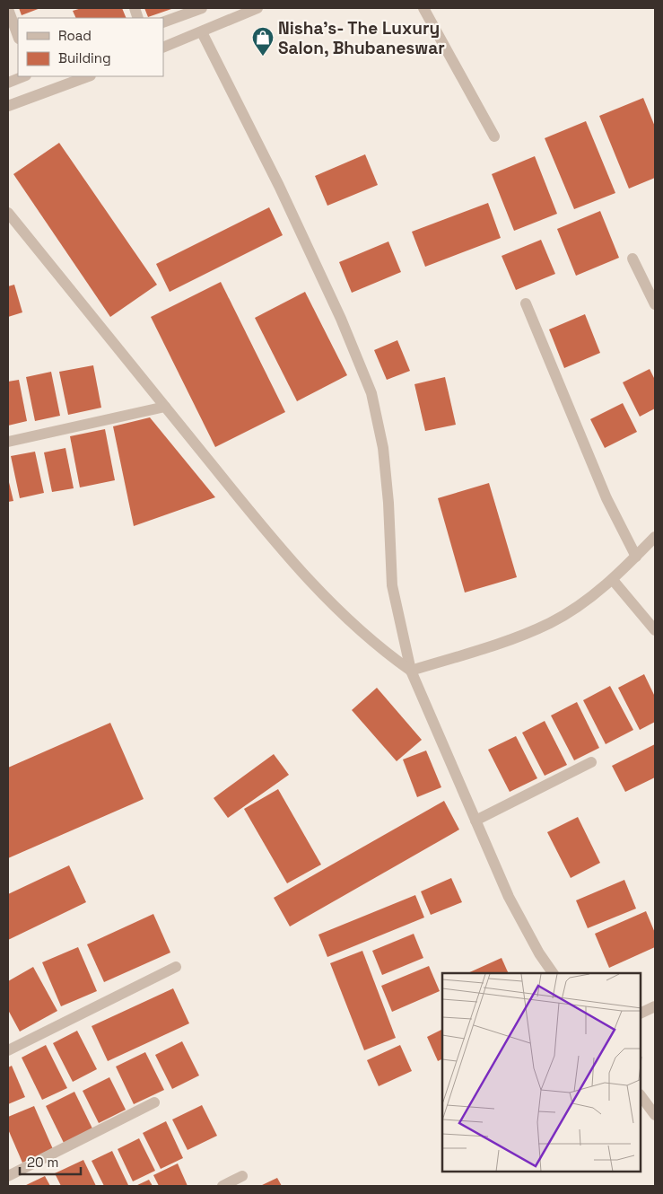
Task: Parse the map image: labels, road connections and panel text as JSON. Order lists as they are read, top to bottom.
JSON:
{
  "places": {
    "shop": ["Nisha's- The Luxury Salon, Bhubaneswar"]
  },
  "legend": ["Road", "Building"],
  "scale_bar": "20 m"
}
